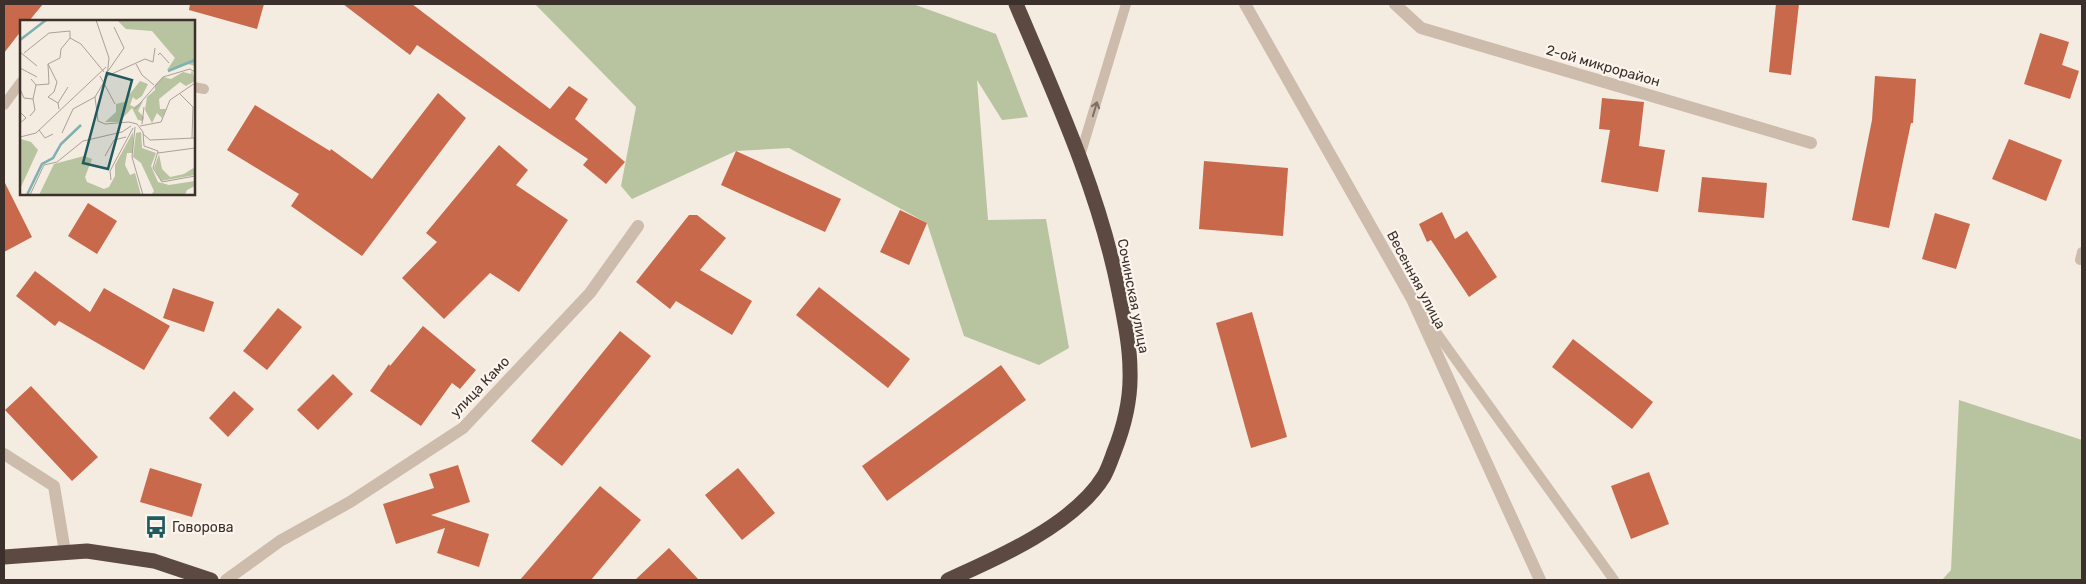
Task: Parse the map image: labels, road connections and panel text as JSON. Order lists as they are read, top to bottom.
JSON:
{
  "streets": {
    "highway": ["Сочинская улица"],
    "street": ["2-ой микрорайон", "Весенняя улица", "улица Камо"]
  },
  "places": {
    "bus stop": ["Говорова"]
  }
}
